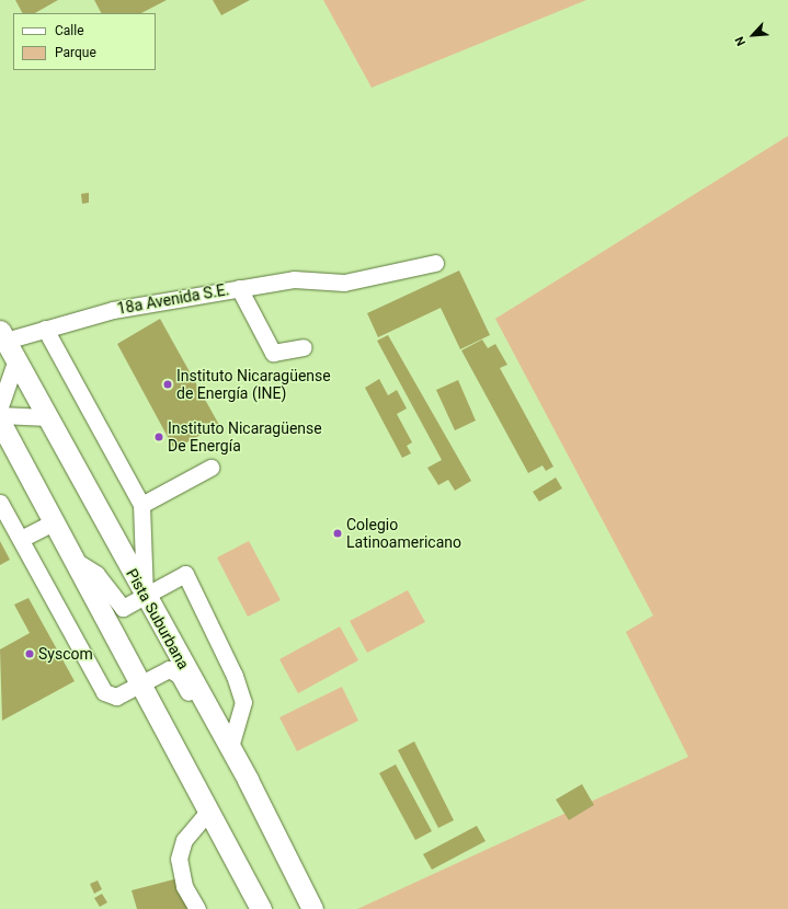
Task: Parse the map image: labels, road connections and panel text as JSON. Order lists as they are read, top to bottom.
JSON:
{
  "streets": {
    "main road": ["Pista Suburbana"],
    "street": ["18a Avenida S.E."]
  },
  "crossings": [
    ["18a Avenida S.E.", "Pista Suburbana"]
  ],
  "places": [
    "Instituto Nicaragüense de Energía (INE)",
    "Instituto Nicaragüense De Energía",
    "Colegio Latinoamericano",
    "Syscom"
  ],
  "legend": ["Calle", "Parque"],
  "north": "bottom left"
}
